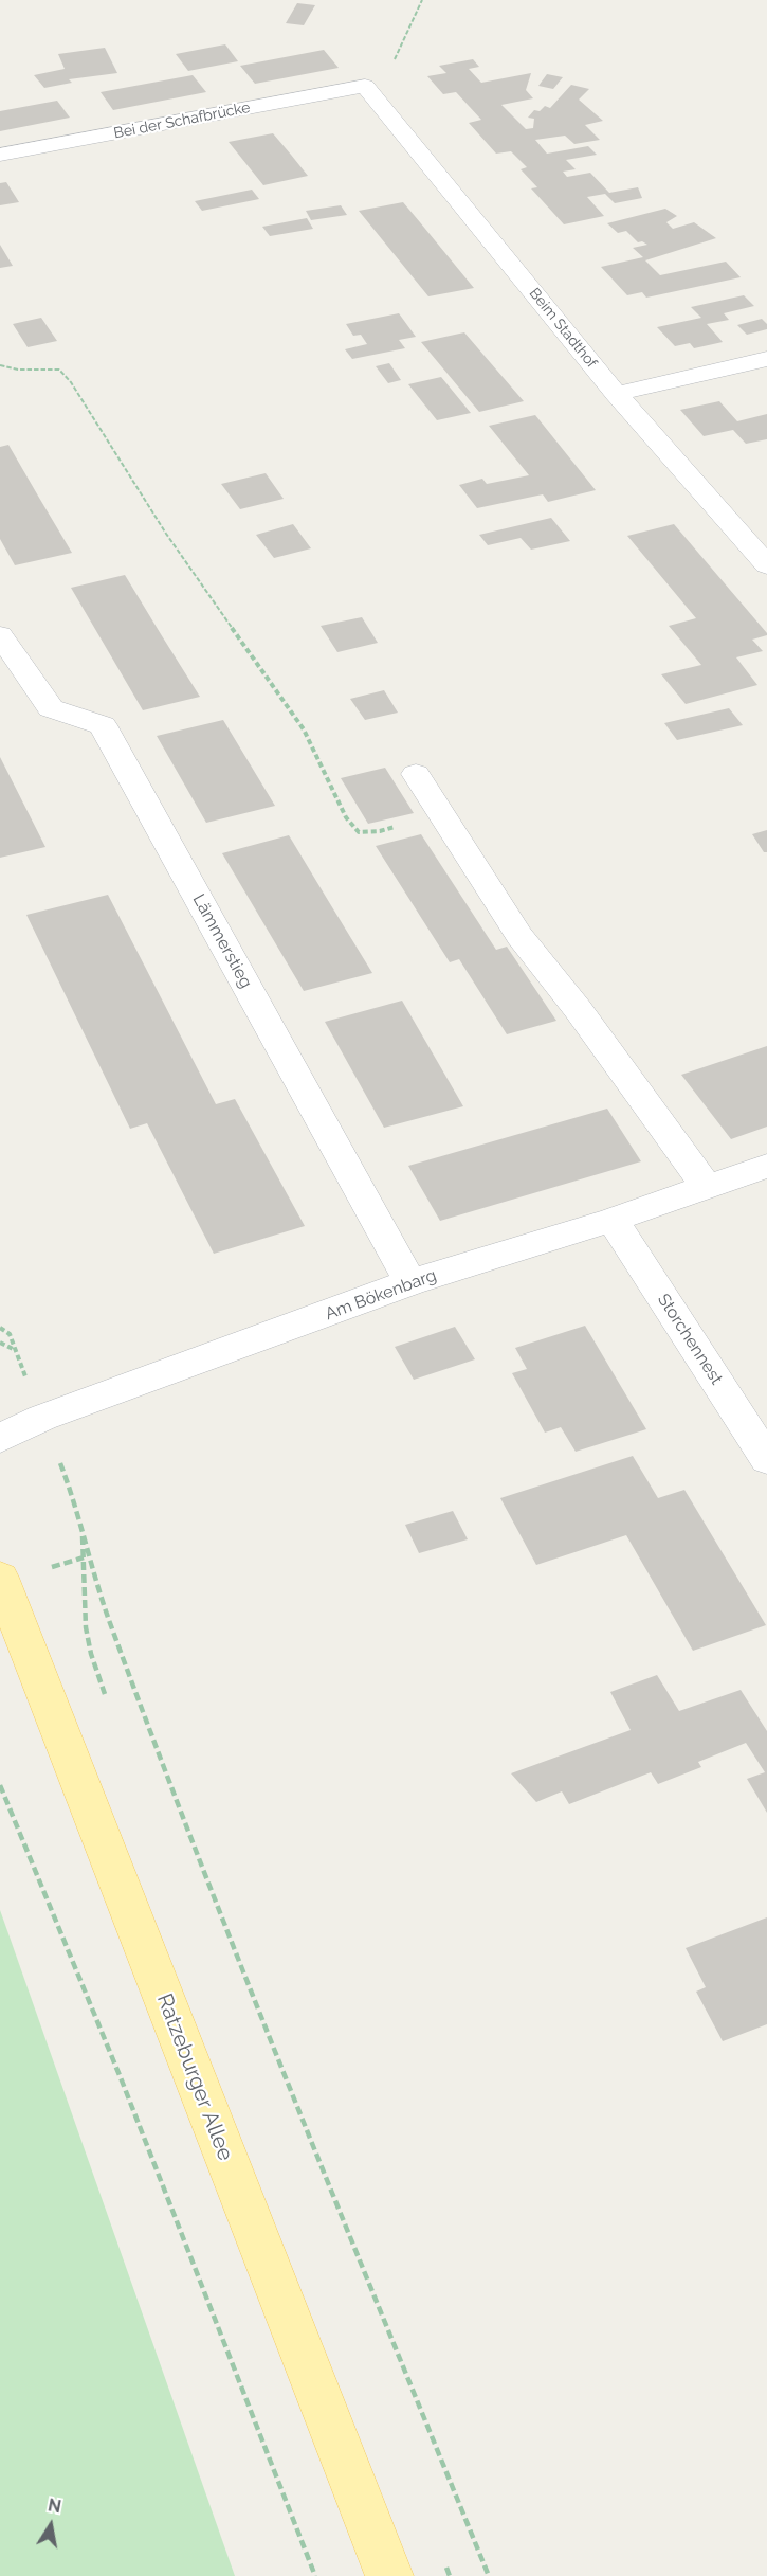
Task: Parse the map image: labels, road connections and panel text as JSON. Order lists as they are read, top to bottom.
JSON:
{
  "streets": {
    "main road": ["Ratzeburger Allee"],
    "street": [
      "Bei der Schafbrücke",
      "Beim Stadthof",
      "Lämmerstieg",
      "Am Bökenbarg",
      "Storchennest"
    ]
  },
  "crossings": [
    ["Bei der Schafbrücke", "Beim Stadthof"],
    ["Lämmerstieg", "Am Bökenbarg"],
    ["Am Bökenbarg", "Storchennest"]
  ],
  "north": "top"
}
